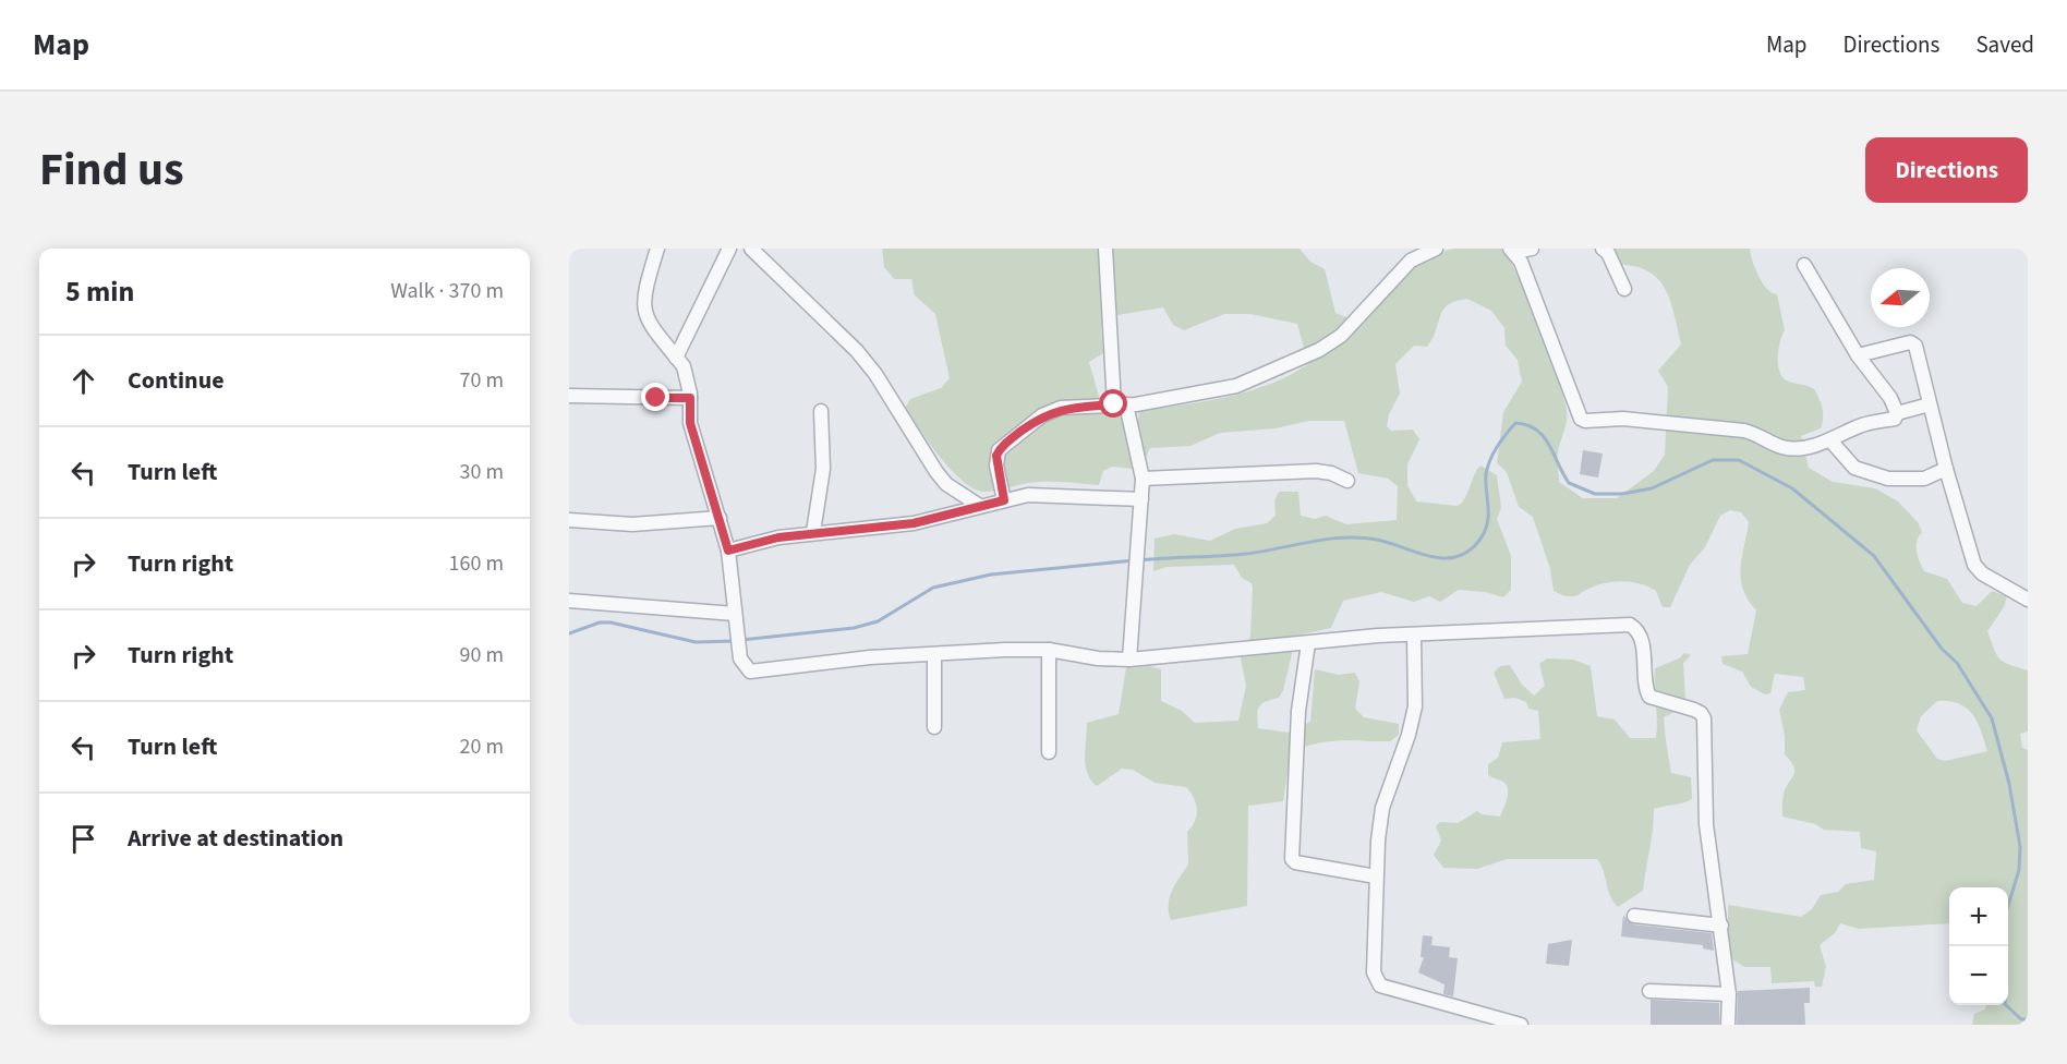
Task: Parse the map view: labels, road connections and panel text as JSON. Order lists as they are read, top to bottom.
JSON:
{
  "north": "left",
  "page": {
    "header": "Map",
    "nav": ["Map", "Directions", "Saved"],
    "title": "Find us",
    "buttons": "Directions",
    "heading": ["5 min", "Walk · 370 m"],
    "list": [
      ["Continue", "70 m"],
      ["Turn left", "30 m"],
      ["Turn right", "160 m"],
      ["Turn right", "90 m"],
      ["Turn left", "20 m"],
      "Arrive at destination"
    ],
    "map_buttons": ["+", "−"]
  }
}
